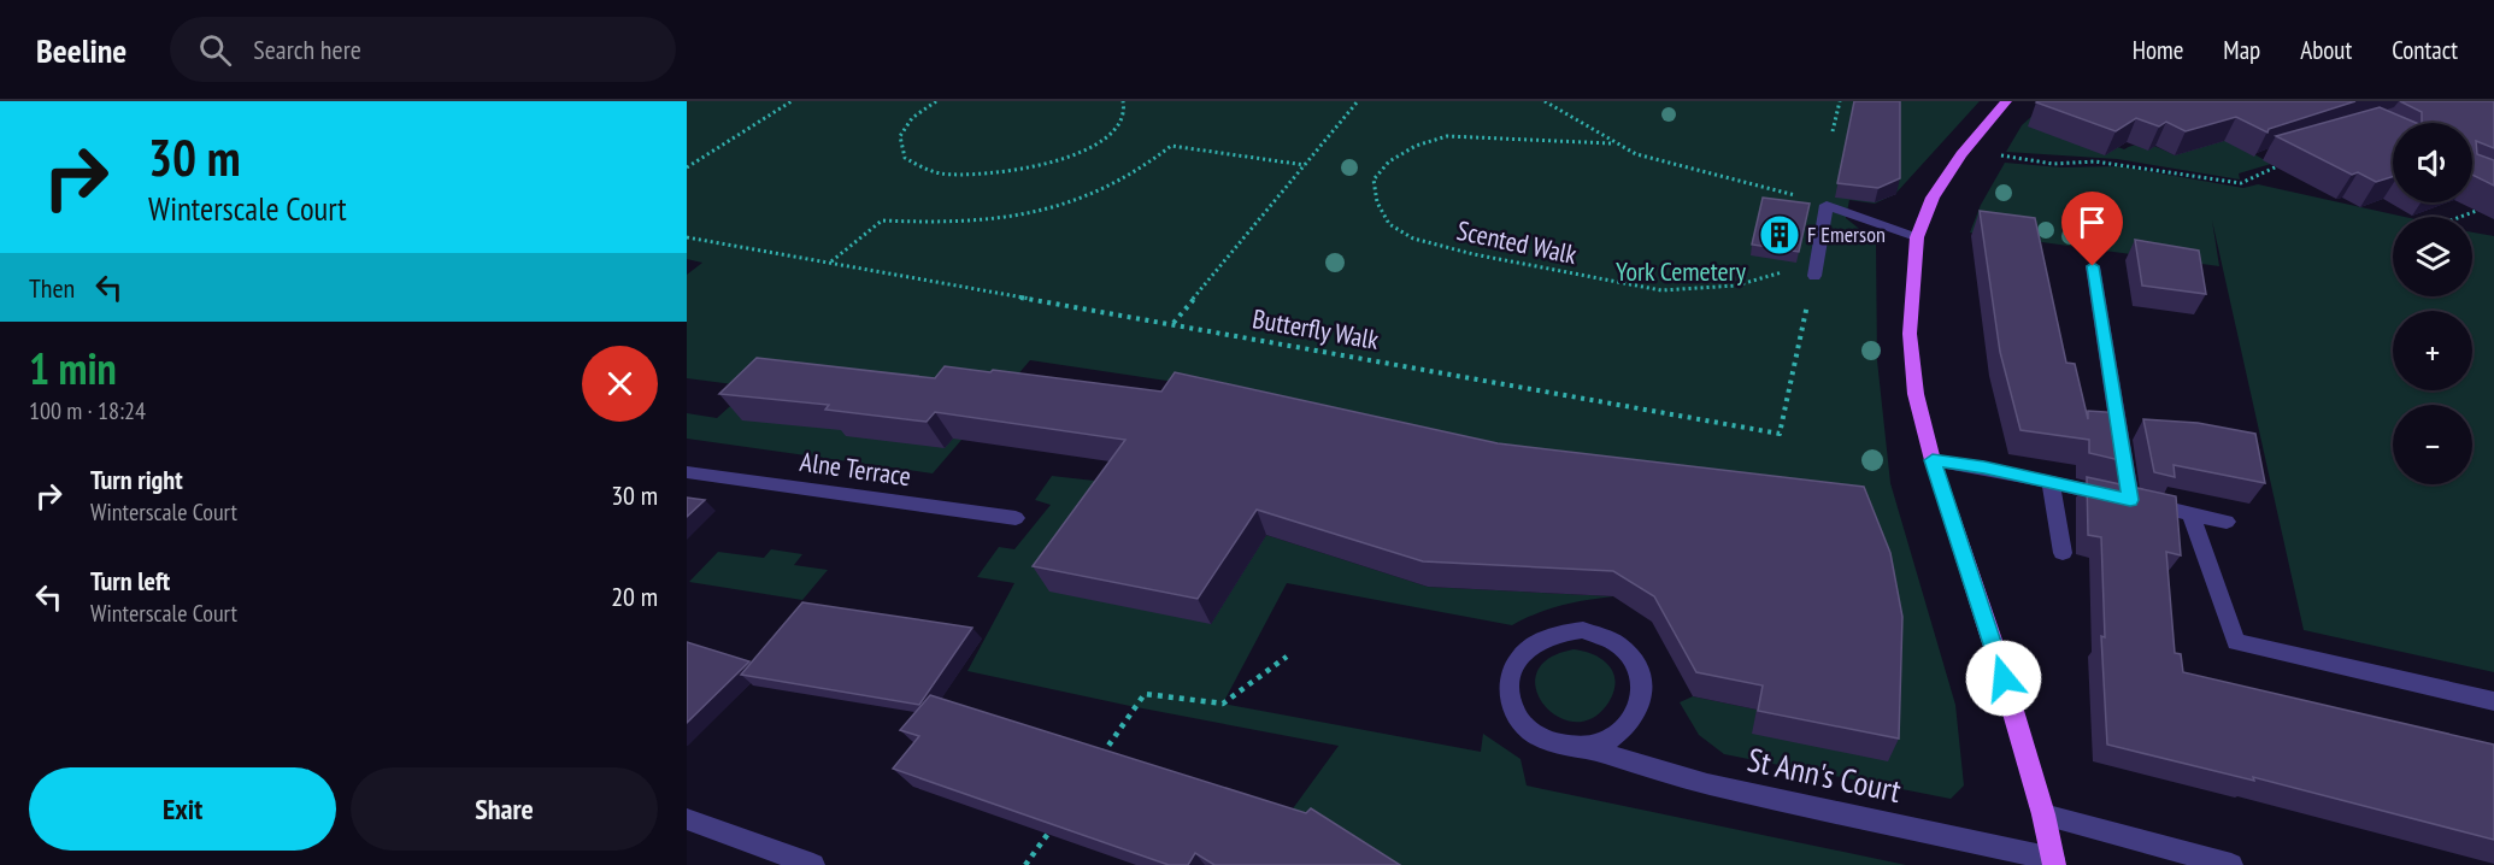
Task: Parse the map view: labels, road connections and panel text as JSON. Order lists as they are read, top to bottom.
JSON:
{
  "streets": {
    "street": ["Alne Terrace", "St Ann's Court"],
    "path": ["Scented Walk", "Butterfly Walk"]
  },
  "crossings": [
    ["Scented Walk", "Butterfly Walk"]
  ],
  "parks": ["York Cemetery"],
  "places": {
    "building": ["F Emerson"]
  },
  "page": {
    "header": "Beeline",
    "search": "Search here",
    "nav": [
      "Home",
      "Map",
      "About",
      "Contact"
    ],
    "turn": ["30 m", "Winterscale Court"],
    "map_buttons": ["+", "−"],
    "then": "Then",
    "heading": ["1 min", "100 m · 18:24"],
    "list": [
      {
        "name": "Turn right",
        "note": "Winterscale Court",
        "value": "30 m"
      },
      {
        "name": "Turn left",
        "note": "Winterscale Court",
        "value": "20 m"
      }
    ],
    "buttons": ["Exit", "Share"]
  }
}
